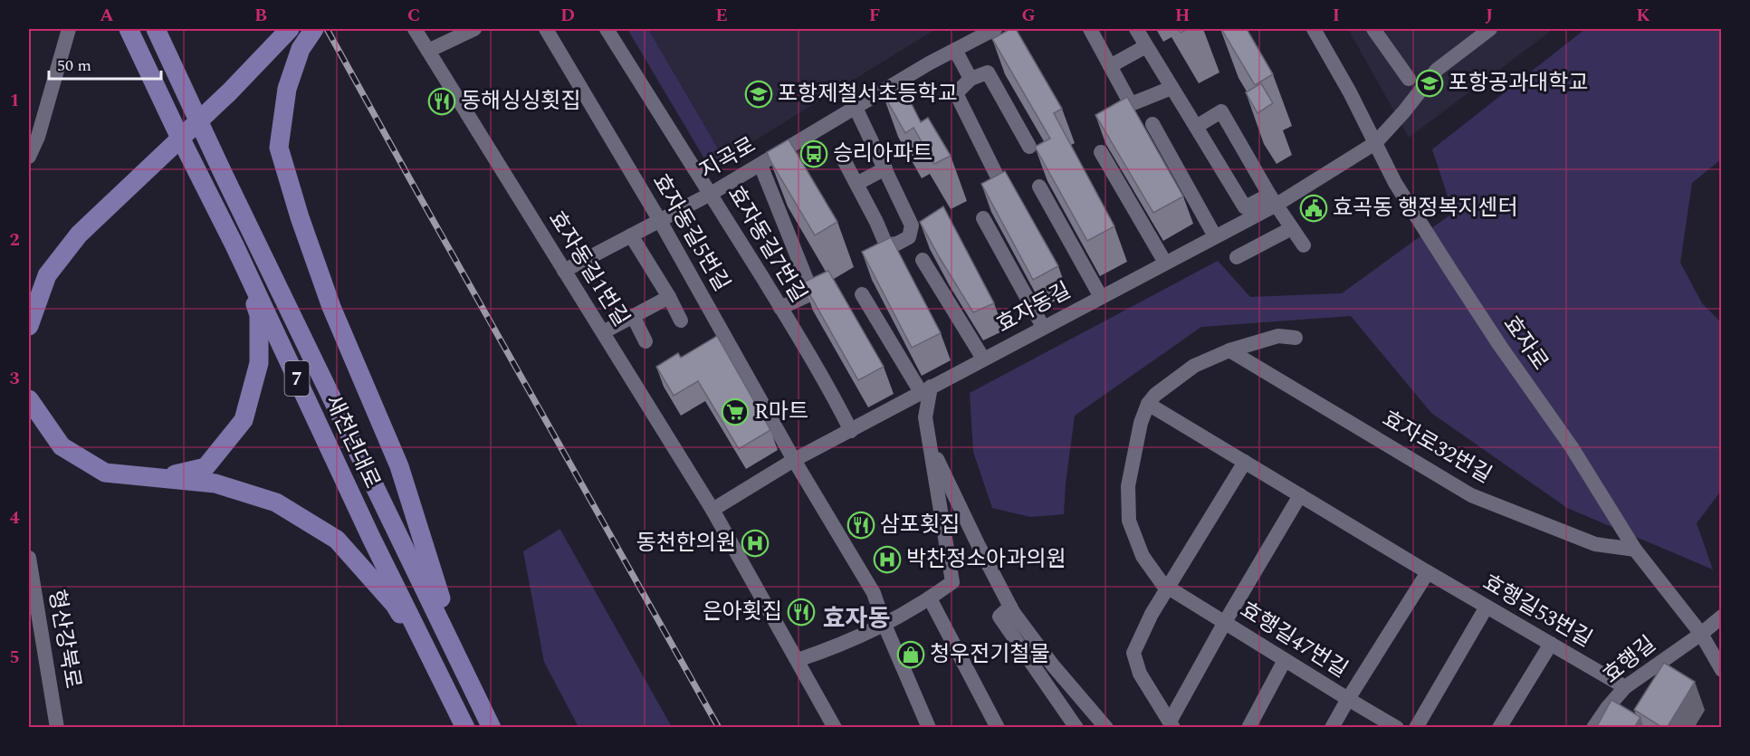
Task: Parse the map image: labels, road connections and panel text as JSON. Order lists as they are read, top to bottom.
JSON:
{
  "streets": {
    "main road": ["7", "새천년대로"],
    "street": [
      "지곡로",
      "효자동길5번길",
      "효자동길7번길",
      "효자동길1번길",
      "효자동길",
      "효자로",
      "효자로32번길",
      "효행길53번길",
      "형산강북로",
      "효행길47번길",
      "효행길"
    ]
  },
  "crossings": [
    ["지곡로", "효자동길5번길"],
    ["지곡로", "효자동길7번길"],
    ["지곡로", "효자동길1번길"],
    ["효자동길5번길", "효자동길"],
    ["효자동길7번길", "효자동길"],
    ["효자동길1번길", "효자동길"],
    ["효자동길", "효자로"],
    ["효자로", "효자로32번길"],
    ["효자로", "효행길"],
    ["효행길53번길", "효행길"]
  ],
  "districts": ["효자동"],
  "places": {
    "school or university": ["포항공과대학교", "포항제철서초등학교"],
    "restaurant": ["동해싱싱횟집", "삼포횟집", "은아횟집"],
    "bus stop": ["승리아파트"],
    "public building": ["효곡동 행정복지센터"],
    "supermarket": ["R마트"],
    "hospital": ["동천한의원", "박찬정소아과의원"],
    "shop": ["청우전기철물"]
  },
  "scale_bar": "50 m",
  "grid": {
    "columns": [
      "A",
      "B",
      "C",
      "D",
      "E",
      "F",
      "G",
      "H",
      "I",
      "J",
      "K"
    ],
    "rows": [
      "1",
      "2",
      "3",
      "4",
      "5"
    ]
  }
}
